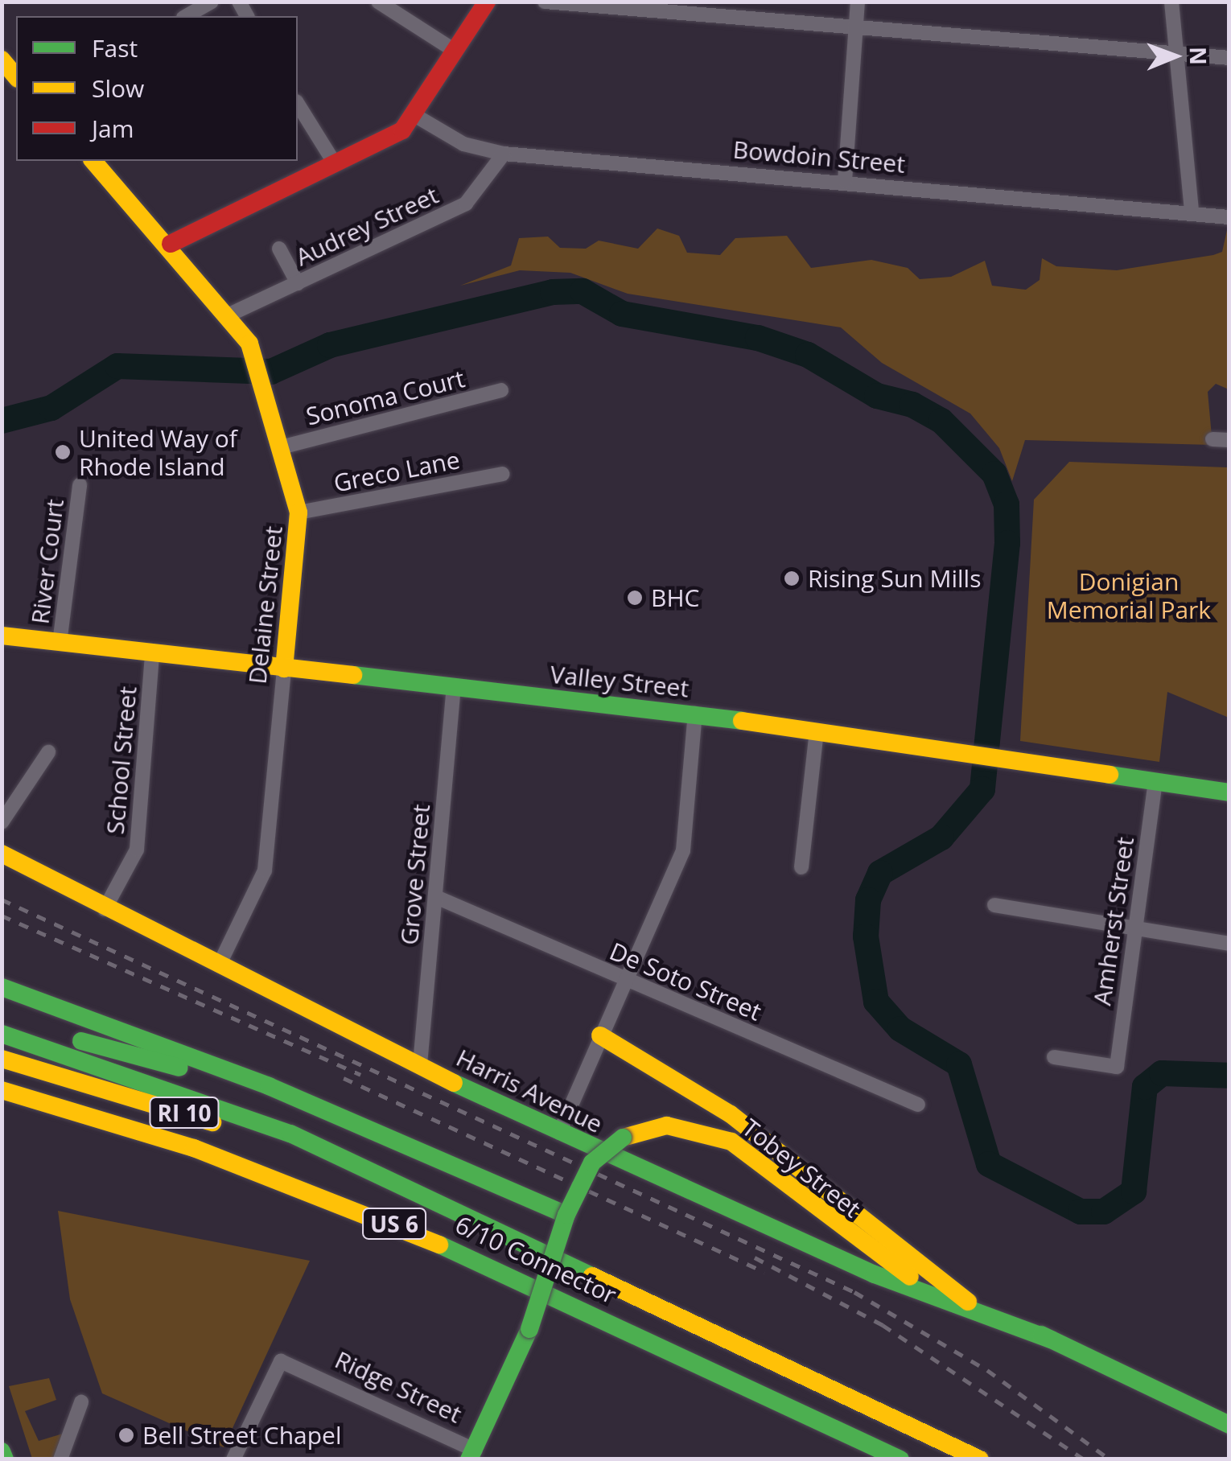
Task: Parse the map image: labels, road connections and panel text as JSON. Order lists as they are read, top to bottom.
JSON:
{
  "streets": {
    "main road": [
      "Delaine Street",
      "Valley Street",
      "Harris Avenue",
      "RI 10",
      "Tobey Street",
      "US 6",
      "6/10 Connector",
      "Ridge Street"
    ],
    "street": [
      "Bowdoin Street",
      "Audrey Street",
      "Sonoma Court",
      "Greco Lane",
      "River Court",
      "School Street",
      "Grove Street",
      "Amherst Street",
      "De Soto Street"
    ]
  },
  "crossings": [
    ["Bowdoin Street", "Audrey Street"],
    ["Audrey Street", "Delaine Street"],
    ["Sonoma Court", "Delaine Street"],
    ["Greco Lane", "Delaine Street"],
    ["River Court", "Valley Street"],
    ["Delaine Street", "Valley Street"],
    ["Delaine Street", "Harris Avenue"],
    ["Valley Street", "School Street"],
    ["Valley Street", "Grove Street"],
    ["Valley Street", "Amherst Street"],
    ["School Street", "Harris Avenue"],
    ["Grove Street", "De Soto Street"],
    ["Grove Street", "Harris Avenue"],
    ["Harris Avenue", "Tobey Street"],
    ["RI 10", "US 6"],
    ["RI 10", "6/10 Connector"],
    ["Tobey Street", "Ridge Street"],
    ["US 6", "6/10 Connector"]
  ],
  "parks": ["Donigian Memorial Park"],
  "places": [
    "United Way of Rhode Island",
    "Rising Sun Mills",
    "BHC",
    "Bell Street Chapel"
  ],
  "legend": ["Fast", "Slow", "Jam"],
  "north": "right"
}
